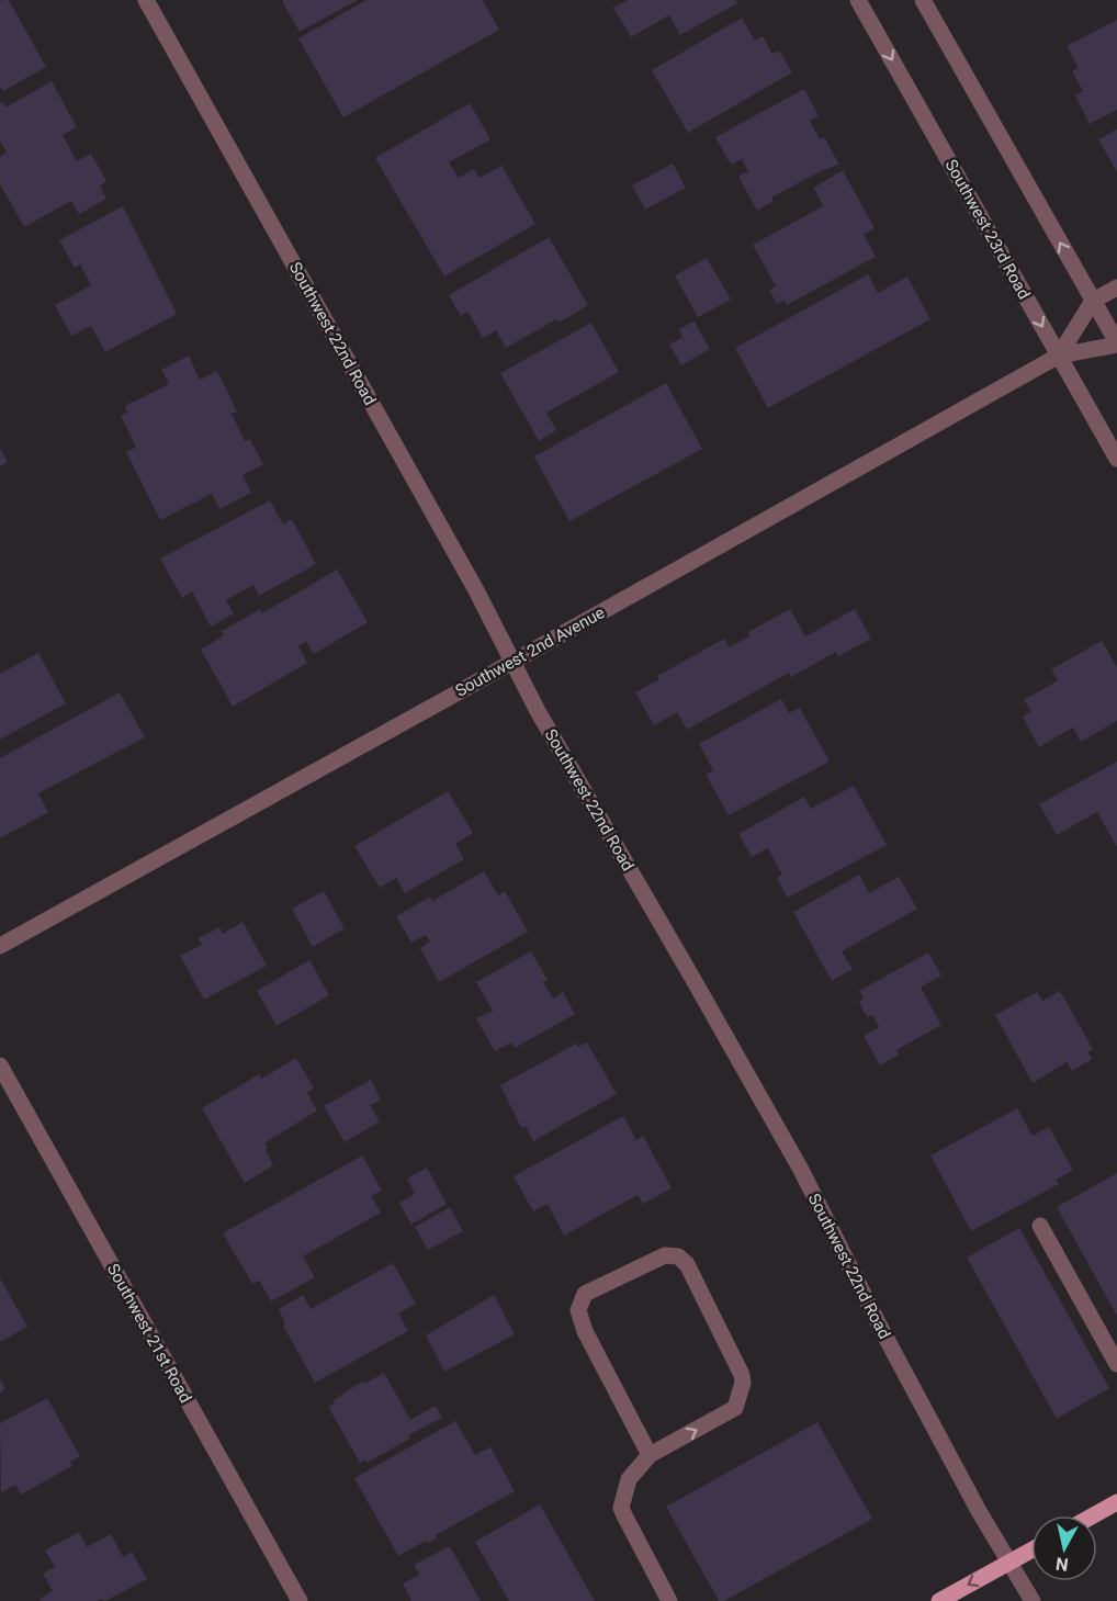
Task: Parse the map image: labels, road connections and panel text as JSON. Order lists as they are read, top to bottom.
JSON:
{
  "streets": {
    "street": [
      "Southwest 23rd Road",
      "Southwest 22nd Road",
      "Southwest 2nd Avenue",
      "Southwest 21st Road"
    ]
  },
  "crossings": [
    ["Southwest 23rd Road", "Southwest 2nd Avenue"],
    ["Southwest 22nd Road", "Southwest 2nd Avenue"]
  ],
  "north": "bottom"
}
